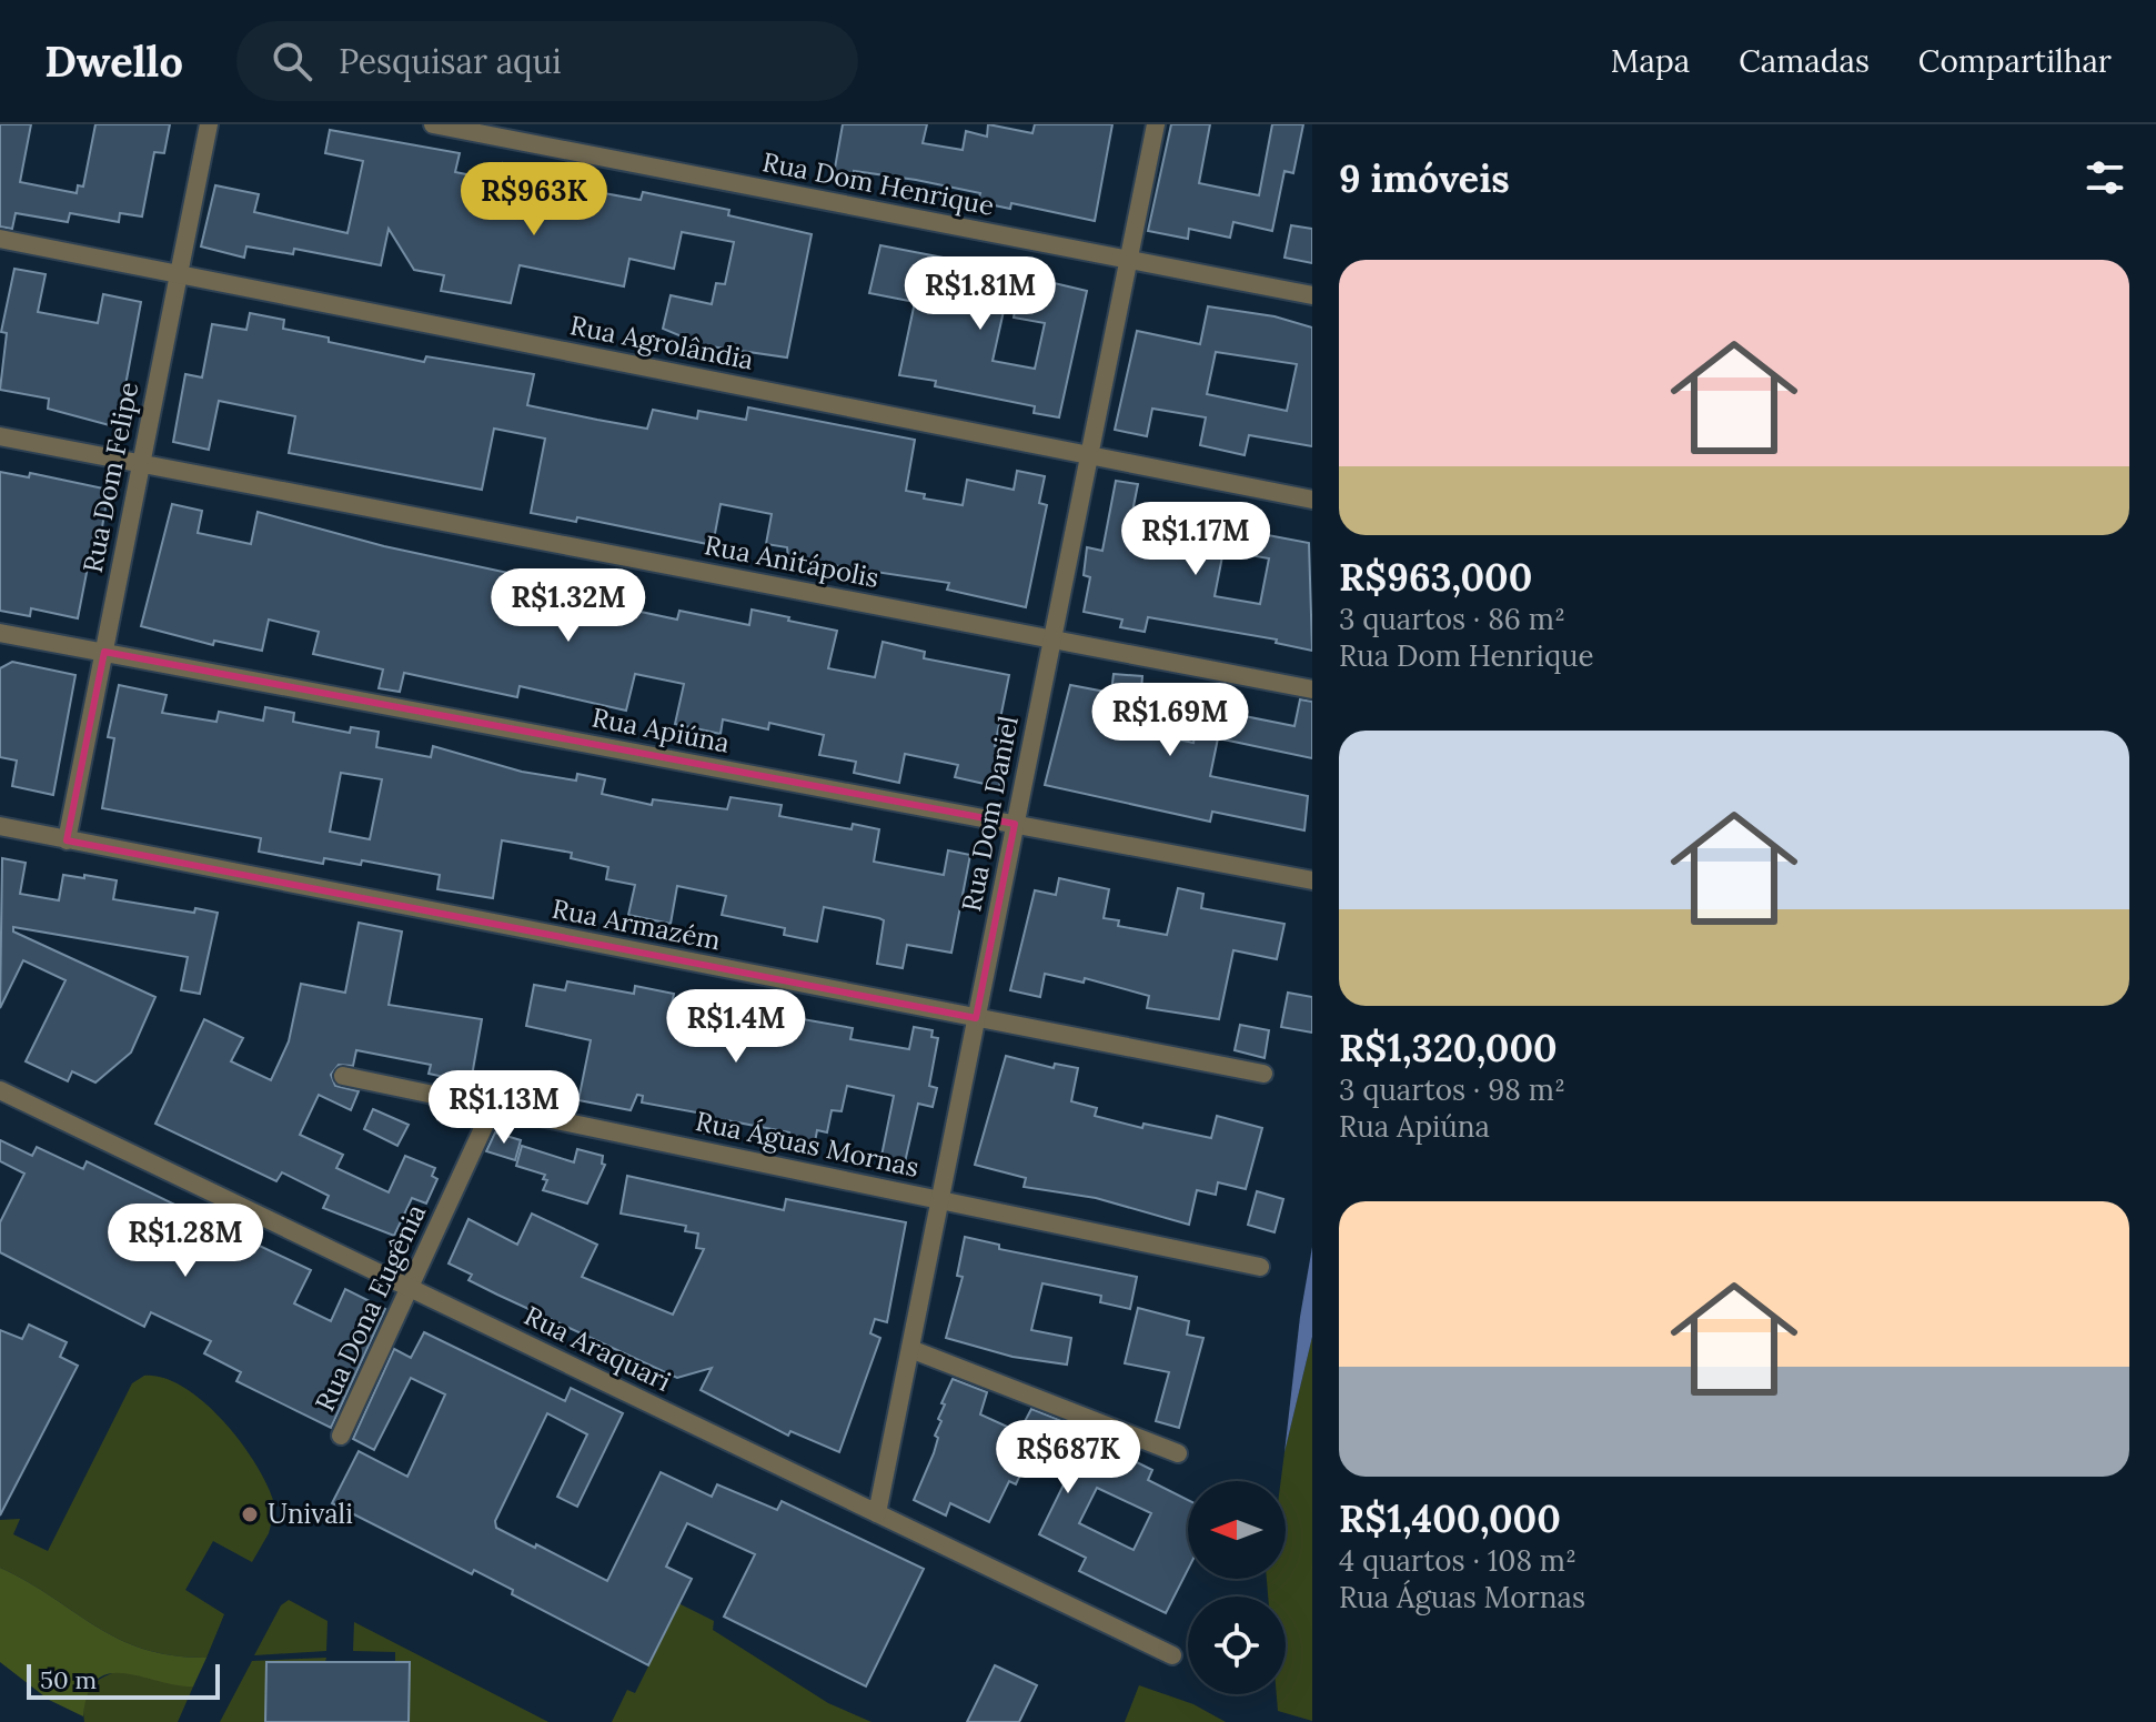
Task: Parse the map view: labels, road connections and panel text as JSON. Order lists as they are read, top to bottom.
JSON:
{
  "streets": {
    "street": [
      "Rua Dom Henrique",
      "Rua Agrolândia",
      "Rua Dom Felipe",
      "Rua Anitápolis",
      "Rua Apiúna",
      "Rua Dom Daniel",
      "Rua Armazém",
      "Rua Águas Mornas",
      "Rua Dona Eugênia",
      "Rua Araquari"
    ]
  },
  "crossings": [
    ["Rua Dom Henrique", "Rua Dom Daniel"],
    ["Rua Agrolândia", "Rua Dom Felipe"],
    ["Rua Agrolândia", "Rua Dom Daniel"],
    ["Rua Dom Felipe", "Rua Anitápolis"],
    ["Rua Dom Felipe", "Rua Apiúna"],
    ["Rua Dom Felipe", "Rua Armazém"],
    ["Rua Anitápolis", "Rua Dom Daniel"],
    ["Rua Apiúna", "Rua Dom Daniel"],
    ["Rua Dom Daniel", "Rua Armazém"],
    ["Rua Dom Daniel", "Rua Águas Mornas"],
    ["Rua Dom Daniel", "Rua Araquari"],
    ["Rua Águas Mornas", "Rua Dona Eugênia"],
    ["Rua Dona Eugênia", "Rua Araquari"]
  ],
  "places": ["Univali"],
  "scale_bar": "50 m",
  "north": "left",
  "page": {
    "header": "Dwello",
    "search": "Pesquisar aqui",
    "nav": ["Mapa", "Camadas", "Compartilhar"],
    "heading": "9 imóveis",
    "price": [
      "R$963K",
      "R$1.81M",
      "R$1.17M",
      "R$1.32M",
      "R$1.69M",
      "R$1.4M",
      "R$1.13M",
      "R$1.28M",
      "R$687K"
    ],
    "list": [
      {
        "name": "R$963,000",
        "note": "3 quartos · 86 m² · Rua Dom Henrique"
      },
      {
        "name": "R$1,320,000",
        "note": "3 quartos · 98 m² · Rua Apiúna"
      },
      {
        "name": "R$1,400,000",
        "note": "4 quartos · 108 m² · Rua Águas Mornas"
      }
    ],
    "scale": "50 m"
  }
}
